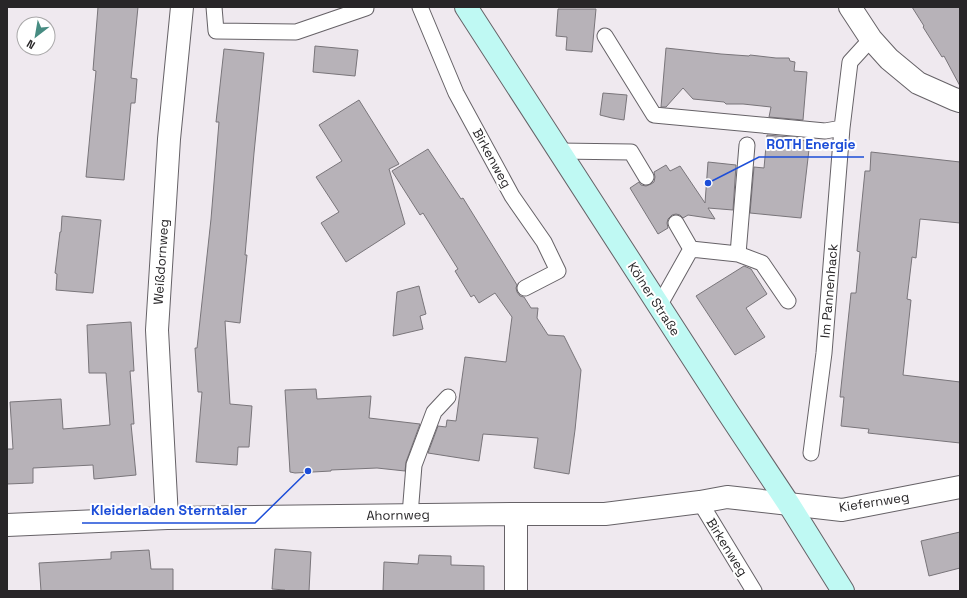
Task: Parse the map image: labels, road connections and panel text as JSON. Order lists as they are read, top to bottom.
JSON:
{
  "streets": {
    "main road": ["Kölner Straße"],
    "street": ["Weißdornweg", "Kiefernweg", "Ahornweg"],
    "lane": ["Birkenweg", "Im Pannenhack"]
  },
  "crossings": [
    ["Birkenweg", "Ahornweg"],
    ["Weißdornweg", "Ahornweg"],
    ["Kölner Straße", "Kiefernweg"],
    ["Kölner Straße", "Ahornweg"],
    ["Kiefernweg", "Ahornweg"]
  ],
  "places": ["ROTH Energie", "Kleiderladen Sterntaler"],
  "north": "bottom left"
}
